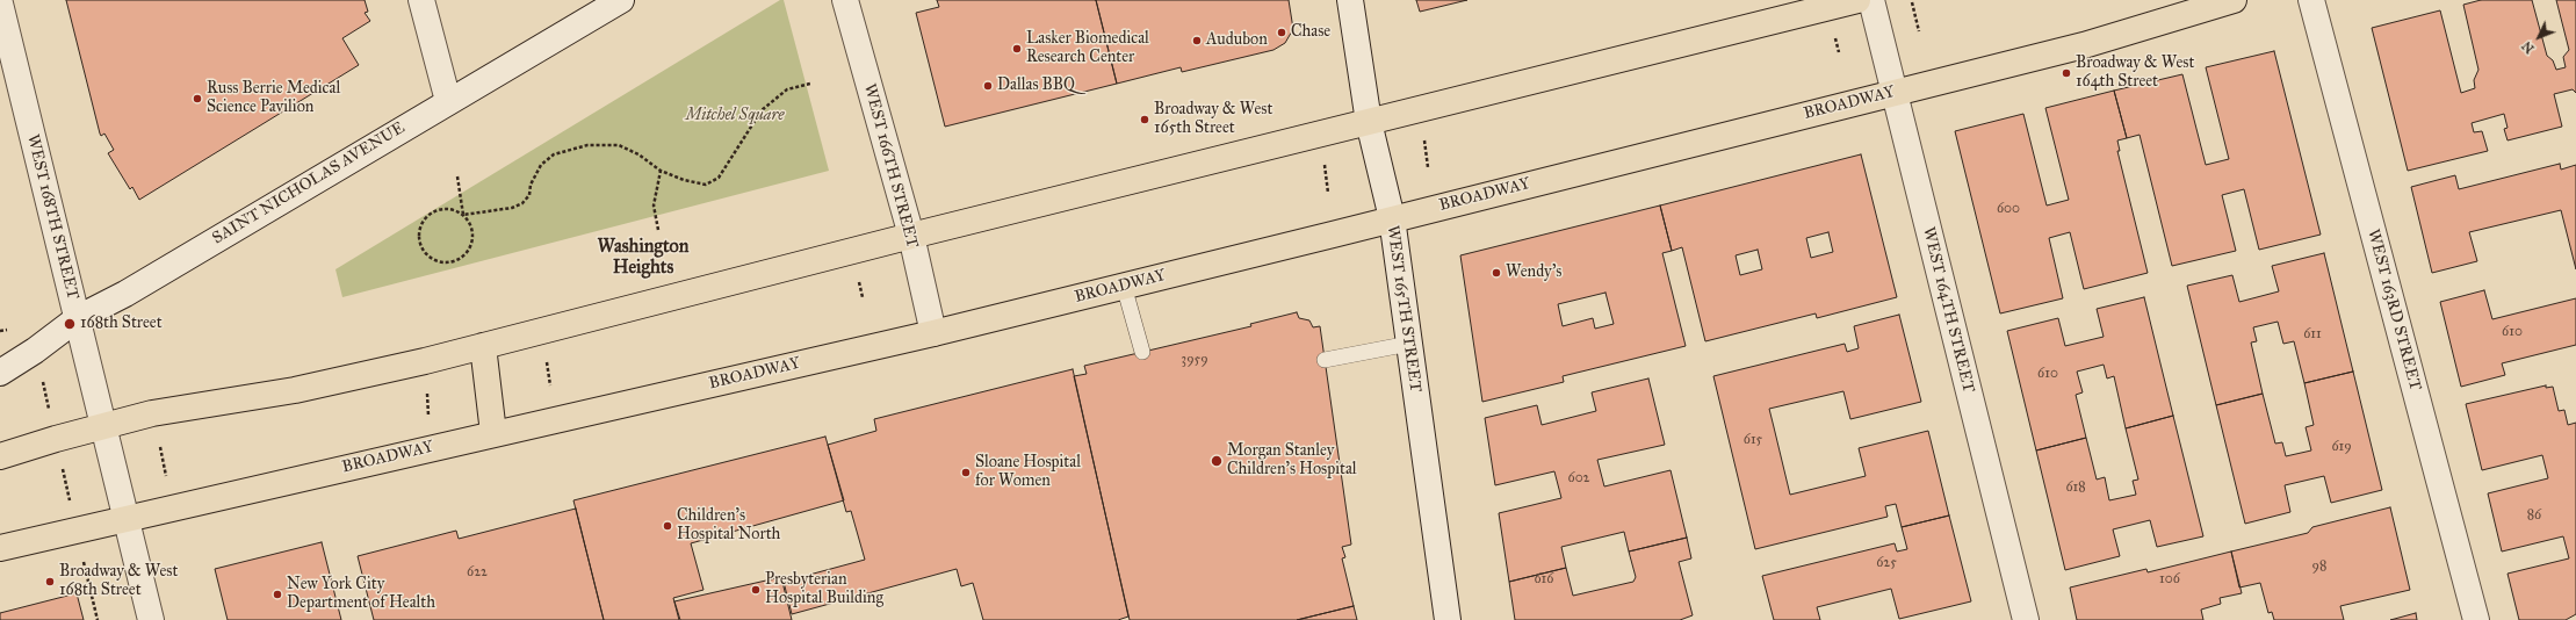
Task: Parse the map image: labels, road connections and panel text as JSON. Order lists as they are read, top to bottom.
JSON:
{
  "streets": {
    "main road": ["BROADWAY"],
    "street": [
      "WEST 166TH STREET",
      "SAINT NICHOLAS AVENUE",
      "WEST 168TH STREET",
      "WEST 165TH STREET",
      "WEST 164TH STREET",
      "WEST 163RD STREET"
    ]
  },
  "crossings": [
    ["BROADWAY", "WEST 166TH STREET"],
    ["BROADWAY", "WEST 168TH STREET"],
    ["BROADWAY", "WEST 165TH STREET"],
    ["BROADWAY", "WEST 164TH STREET"],
    ["SAINT NICHOLAS AVENUE", "WEST 168TH STREET"]
  ],
  "districts": ["Washington Heights"],
  "parks": ["Mitchel Square"],
  "places": [
    "Chase",
    "Audubon",
    "Lasker Biomedical Research Center",
    "Broadway & West 164th Street",
    "Dallas BBQ",
    "Russ Berrie Medical Science Pavilion",
    "Broadway & West 165th Street",
    "Wendy's",
    "168th Street",
    "Morgan Stanley Children's Hospital",
    "Sloane Hospital for Women",
    "Children's Hospital North",
    "Broadway & West 168th Street",
    "Presbyterian Hospital Building",
    "New York City Department of Health"
  ],
  "house_numbers": [
    "600",
    "610",
    "611",
    "3959",
    "610",
    "615",
    "619",
    "602",
    "618",
    "86",
    "625",
    "98",
    "622",
    "616",
    "106"
  ],
  "north": "bottom left"
}
